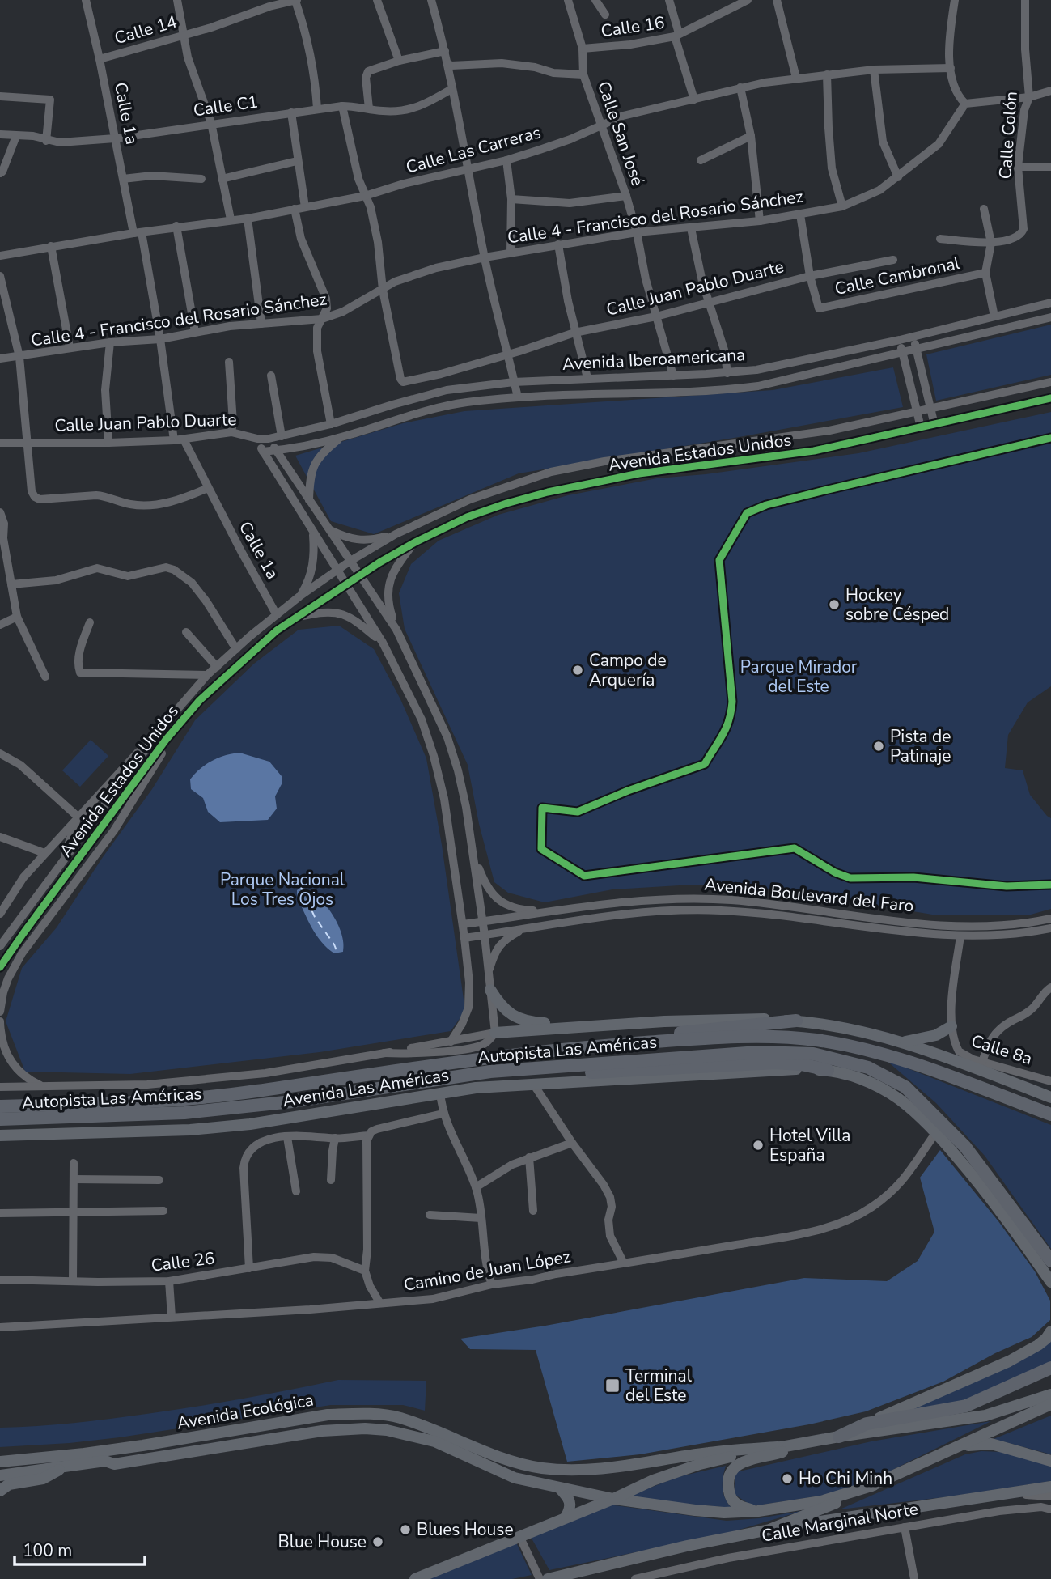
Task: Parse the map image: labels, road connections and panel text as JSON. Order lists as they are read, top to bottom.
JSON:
{
  "streets": {
    "highway": ["Autopista Las Américas"],
    "main road": ["Avenida Las Américas", "Avenida Ecológica"],
    "street": [
      "Calle 16",
      "Calle 14",
      "Calle C1",
      "Calle 1a",
      "Calle San José",
      "Calle Colón",
      "Calle Las Carreras",
      "Calle 4 - Francisco del Rosario Sánchez",
      "Calle Cambronal",
      "Calle Juan Pablo Duarte",
      "Avenida Iberoamericana",
      "Avenida Estados Unidos",
      "Avenida Boulevard del Faro",
      "Calle 8a",
      "Calle 26",
      "Camino de Juan López",
      "Calle Marginal Norte"
    ]
  },
  "crossings": [
    ["Calle 16", "Calle San José"],
    ["Calle 14", "Calle 1a"],
    ["Calle C1", "Calle 1a"],
    ["Calle 1a", "Calle Las Carreras"],
    ["Calle 1a", "Calle 4 - Francisco del Rosario Sánchez"],
    ["Calle 1a", "Calle Juan Pablo Duarte"],
    ["Calle 1a", "Avenida Estados Unidos"],
    ["Calle San José", "Calle Las Carreras"],
    ["Calle San José", "Calle 4 - Francisco del Rosario Sánchez"],
    ["Calle San José", "Calle Juan Pablo Duarte"],
    ["Calle San José", "Avenida Iberoamericana"],
    ["Calle 4 - Francisco del Rosario Sánchez", "Calle Juan Pablo Duarte"],
    ["Calle Cambronal", "Calle Juan Pablo Duarte"],
    ["Calle Juan Pablo Duarte", "Avenida Iberoamericana"],
    ["Avenida Boulevard del Faro", "Calle 8a"],
    ["Avenida Las Américas", "Camino de Juan López"]
  ],
  "parks": ["Parque Mirador del Este", "Parque Nacional Los Tres Ojos"],
  "places": {
    "other": [
      "Hockey sobre Césped",
      "Campo de Arquería",
      "Pista de Patinaje",
      "Hotel Villa España",
      "Ho Chi Minh",
      "Blues House",
      "Blue House"
    ],
    "transit": ["Terminal del Este"]
  },
  "scale_bar": "100 m"
}
